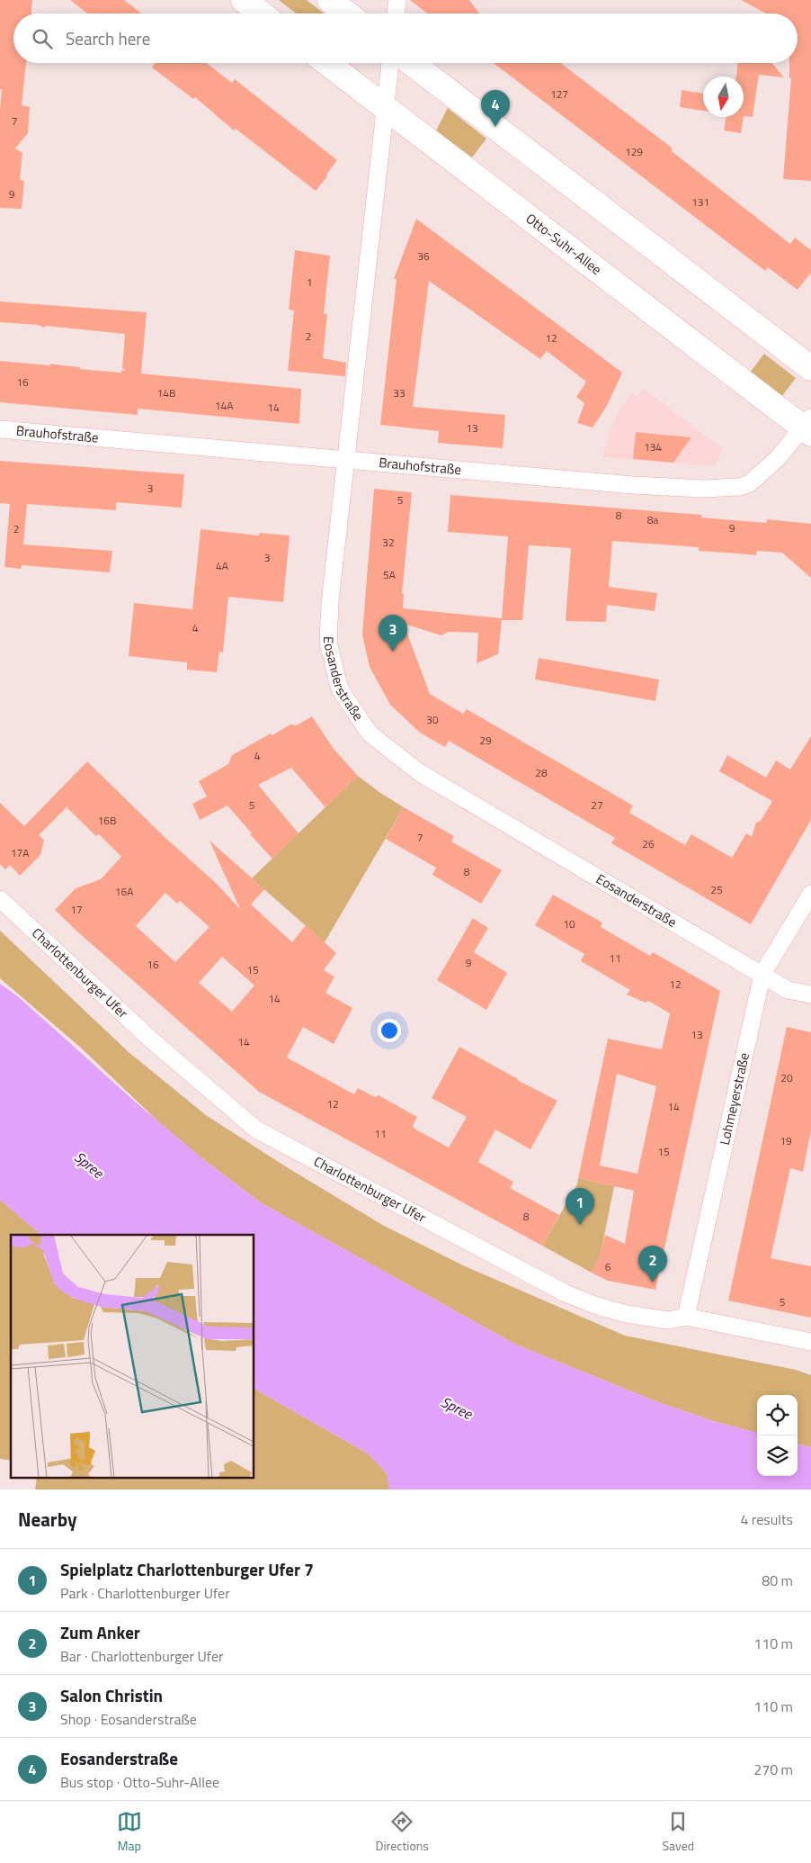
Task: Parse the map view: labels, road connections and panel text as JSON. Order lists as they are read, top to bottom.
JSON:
{
  "streets": {
    "main road": ["Otto-Suhr-Allee"],
    "street": [
      "Brauhofstraße",
      "Eosanderstraße",
      "Charlottenburger Ufer",
      "Lohmeyerstraße"
    ]
  },
  "crossings": [
    ["Otto-Suhr-Allee", "Brauhofstraße"],
    ["Otto-Suhr-Allee", "Eosanderstraße"],
    ["Brauhofstraße", "Eosanderstraße"],
    ["Eosanderstraße", "Lohmeyerstraße"],
    ["Charlottenburger Ufer", "Lohmeyerstraße"]
  ],
  "water": ["Spree"],
  "house_numbers": [
    "127",
    "7",
    "129",
    "9",
    "131",
    "36",
    "1",
    "2",
    "12",
    "16",
    "14B",
    "33",
    "14A",
    "14",
    "13",
    "134",
    "3",
    "5",
    "8",
    "8a",
    "9",
    "2",
    "32",
    "3",
    "4A",
    "5A",
    "4",
    "30",
    "29",
    "4",
    "28",
    "5",
    "27",
    "16B",
    "7",
    "26",
    "17A",
    "8",
    "25",
    "16A",
    "17",
    "10",
    "11",
    "9",
    "16",
    "15",
    "12",
    "14",
    "13",
    "14",
    "20",
    "12",
    "14",
    "11",
    "19",
    "15",
    "8",
    "6",
    "5"
  ],
  "north": "bottom",
  "page": {
    "search": "Search here",
    "pins": [
      "4",
      "3",
      "1",
      "2"
    ],
    "heading": ["Nearby", "4 results"],
    "list": [
      {
        "mark": "1",
        "name": "Spielplatz Charlottenburger Ufer 7",
        "note": "Park · Charlottenburger Ufer",
        "value": "80 m"
      },
      {
        "mark": "2",
        "name": "Zum Anker",
        "note": "Bar · Charlottenburger Ufer",
        "value": "110 m"
      },
      {
        "mark": "3",
        "name": "Salon Christin",
        "note": "Shop · Eosanderstraße",
        "value": "110 m"
      },
      {
        "mark": "4",
        "name": "Eosanderstraße",
        "note": "Bus stop · Otto-Suhr-Allee",
        "value": "270 m"
      }
    ],
    "nav": ["Map", "Directions", "Saved"]
  }
}
